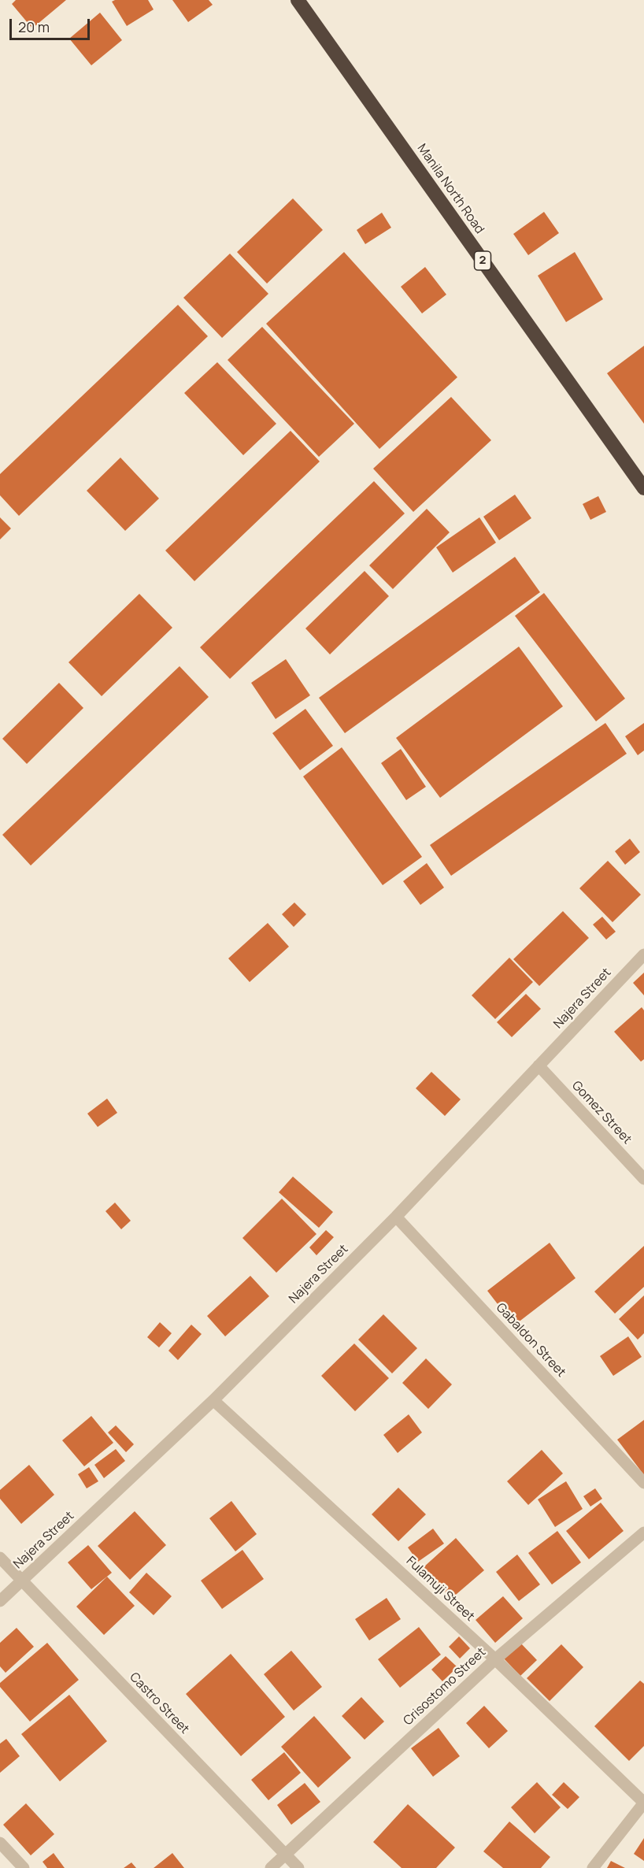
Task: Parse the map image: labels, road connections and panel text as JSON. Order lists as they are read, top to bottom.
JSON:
{
  "streets": {
    "highway": ["Manila North Road", "2"],
    "street": [
      "Najera Street",
      "Gomez Street",
      "Gabaldon Street",
      "Fulamuji Street",
      "Crisostomo Street",
      "Castro Street"
    ]
  },
  "crossings": [
    ["Najera Street", "Gomez Street"],
    ["Najera Street", "Gabaldon Street"],
    ["Najera Street", "Fulamuji Street"],
    ["Najera Street", "Castro Street"],
    ["Fulamuji Street", "Crisostomo Street"],
    ["Crisostomo Street", "Castro Street"]
  ],
  "scale_bar": "20 m"
}
